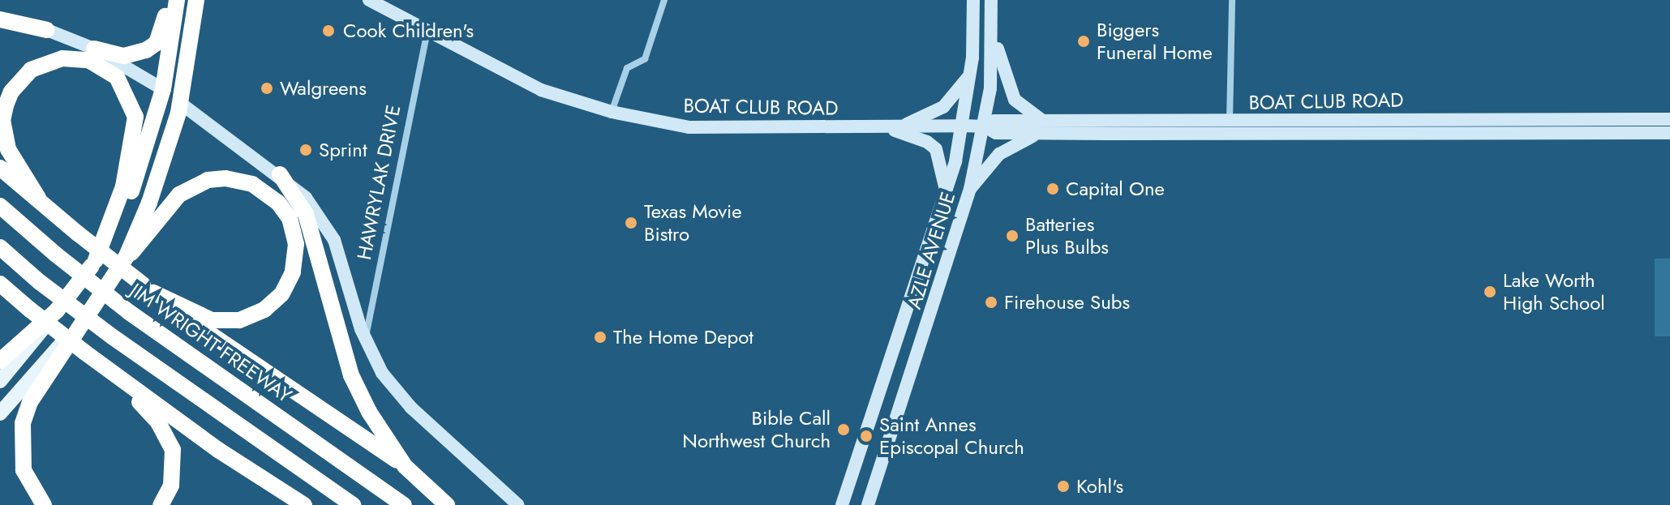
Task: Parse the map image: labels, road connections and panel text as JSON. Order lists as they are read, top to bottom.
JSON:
{
  "streets": {
    "highway": ["JIM WRIGHT FREEWAY"],
    "main road": ["BOAT CLUB ROAD", "AZLE AVENUE"],
    "street": ["HAWRYLAK DRIVE"]
  },
  "crossings": [
    ["BOAT CLUB ROAD", "HAWRYLAK DRIVE"],
    ["BOAT CLUB ROAD", "AZLE AVENUE"]
  ],
  "places": [
    "Cook Children's",
    "Biggers Funeral Home",
    "Walgreens",
    "Sprint",
    "Capital One",
    "Texas Movie Bistro",
    "Batteries Plus Bulbs",
    "Lake Worth High School",
    "Firehouse Subs",
    "The Home Depot",
    "Bible Call Northwest Church",
    "Saint Annes Episcopal Church",
    "Kohl's"
  ]
}
